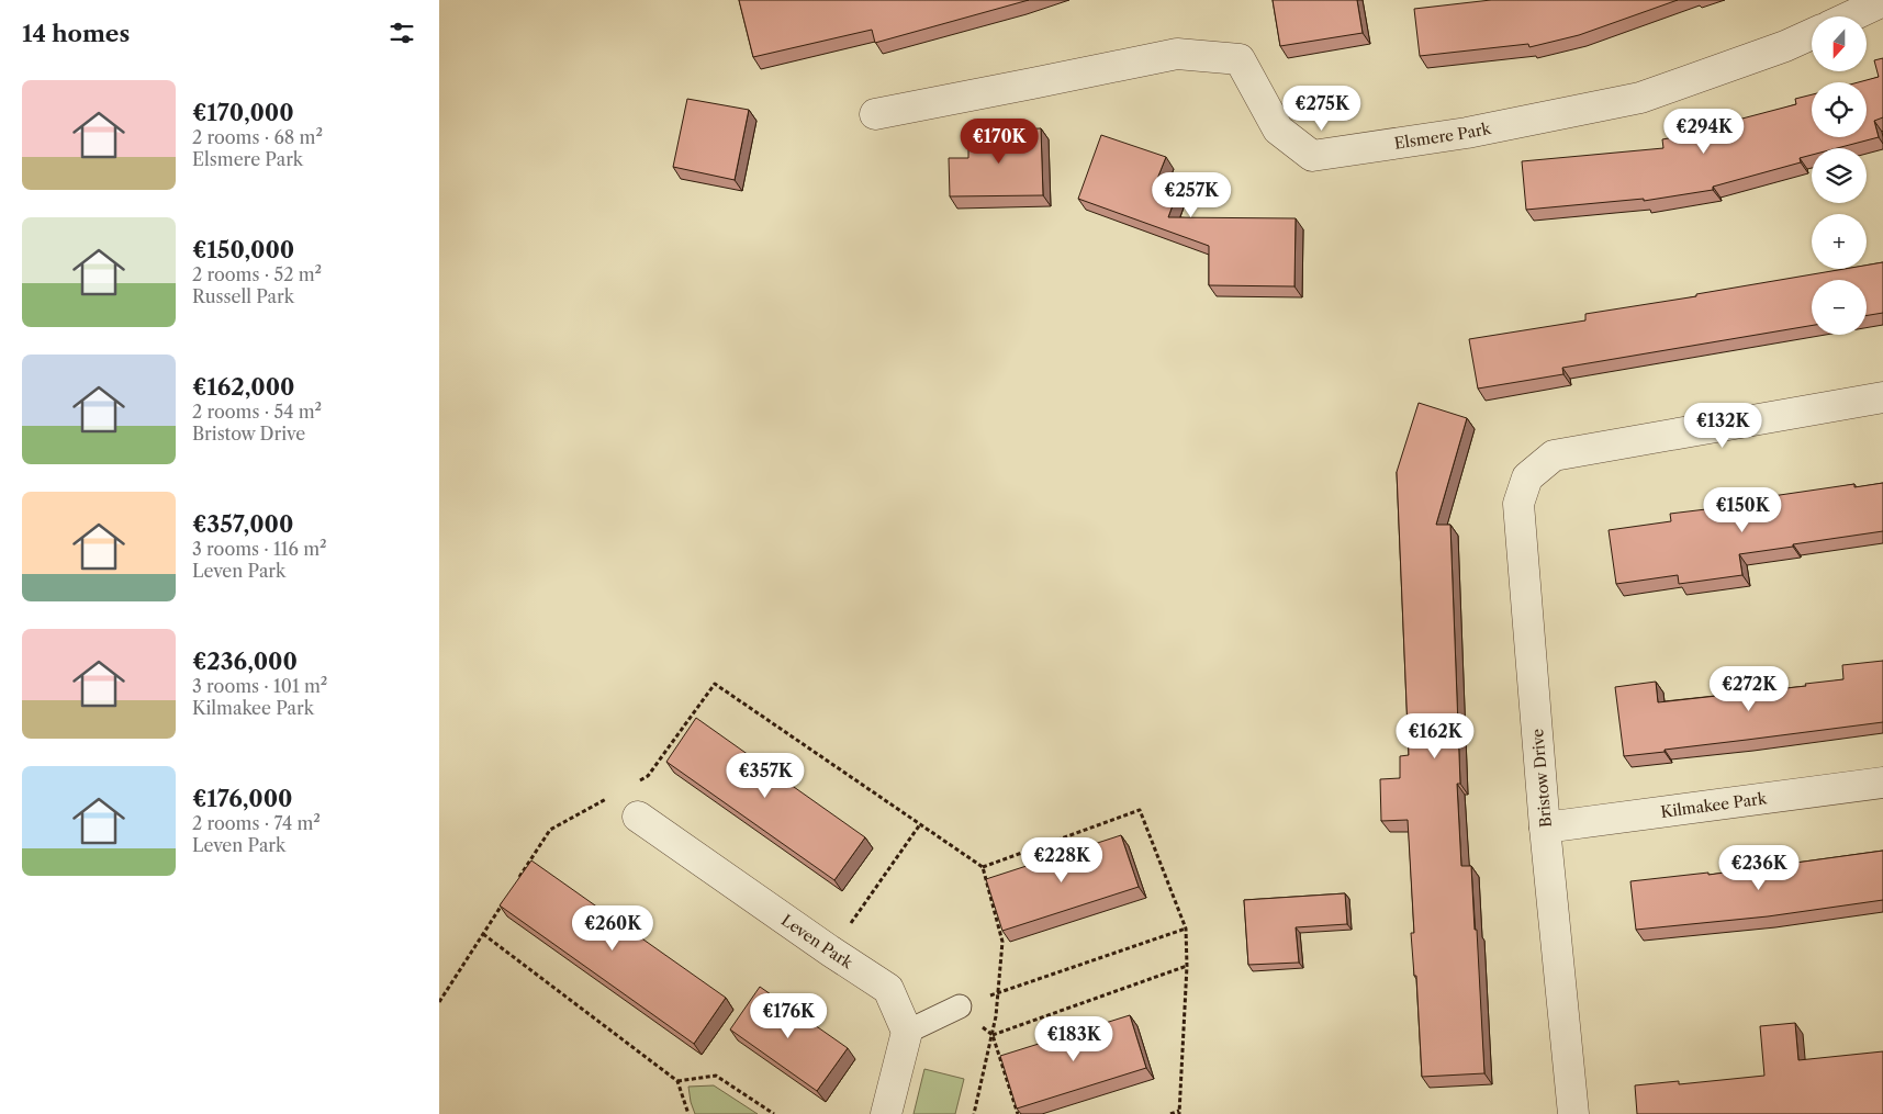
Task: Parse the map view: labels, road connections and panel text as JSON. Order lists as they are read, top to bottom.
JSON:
{
  "streets": {
    "street": [
      "Elsmere Park",
      "Bristow Drive",
      "Kilmakee Park",
      "Leven Park"
    ]
  },
  "crossings": [
    ["Bristow Drive", "Kilmakee Park"]
  ],
  "north": "bottom",
  "page": {
    "heading": "14 homes",
    "map_buttons": ["+", "−"],
    "list": [
      {
        "name": "€170,000",
        "note": "2 rooms · 68 m² · Elsmere Park"
      },
      {
        "name": "€150,000",
        "note": "2 rooms · 52 m² · Russell Park"
      },
      {
        "name": "€162,000",
        "note": "2 rooms · 54 m² · Bristow Drive"
      },
      {
        "name": "€357,000",
        "note": "3 rooms · 116 m² · Leven Park"
      },
      {
        "name": "€236,000",
        "note": "3 rooms · 101 m² · Kilmakee Park"
      },
      {
        "name": "€176,000",
        "note": "2 rooms · 74 m² · Leven Park"
      }
    ],
    "price": [
      "€275K",
      "€294K",
      "€170K",
      "€257K",
      "€132K",
      "€150K",
      "€272K",
      "€162K",
      "€357K",
      "€228K",
      "€236K",
      "€260K",
      "€176K",
      "€183K"
    ]
  }
}
